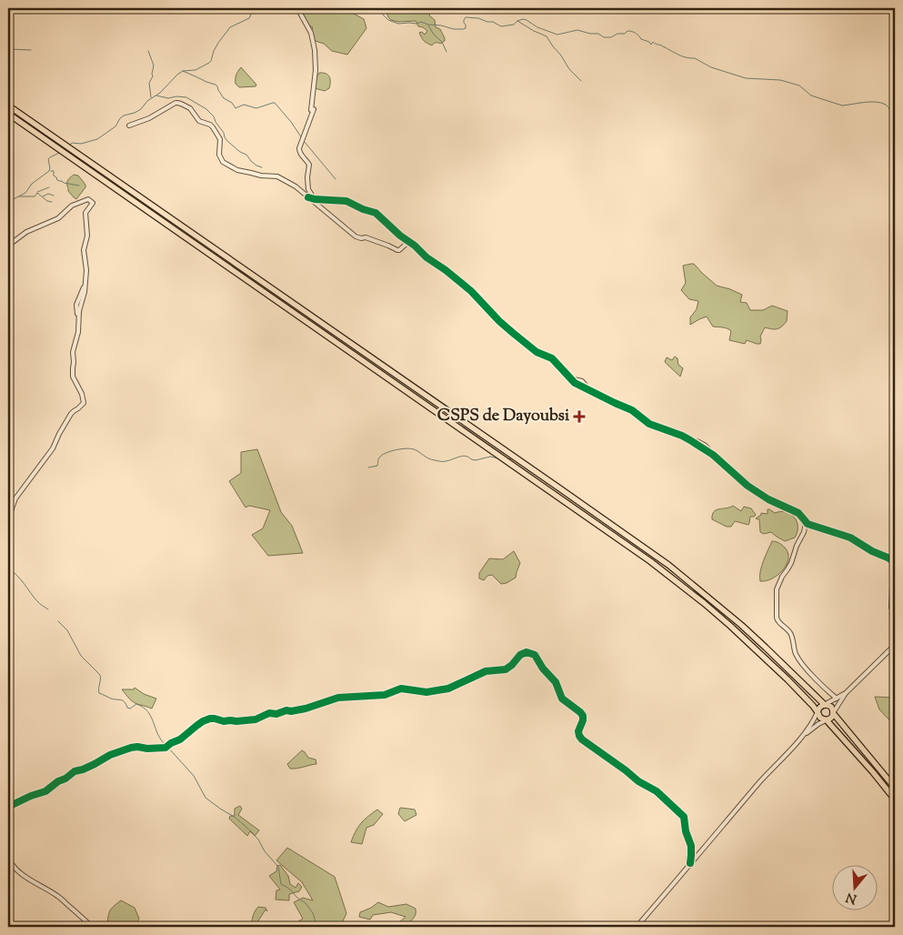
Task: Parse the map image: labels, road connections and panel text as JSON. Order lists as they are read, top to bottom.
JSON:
{
  "places": {
    "health": ["CSPS de Dayoubsi"]
  },
  "north": "bottom"
}
